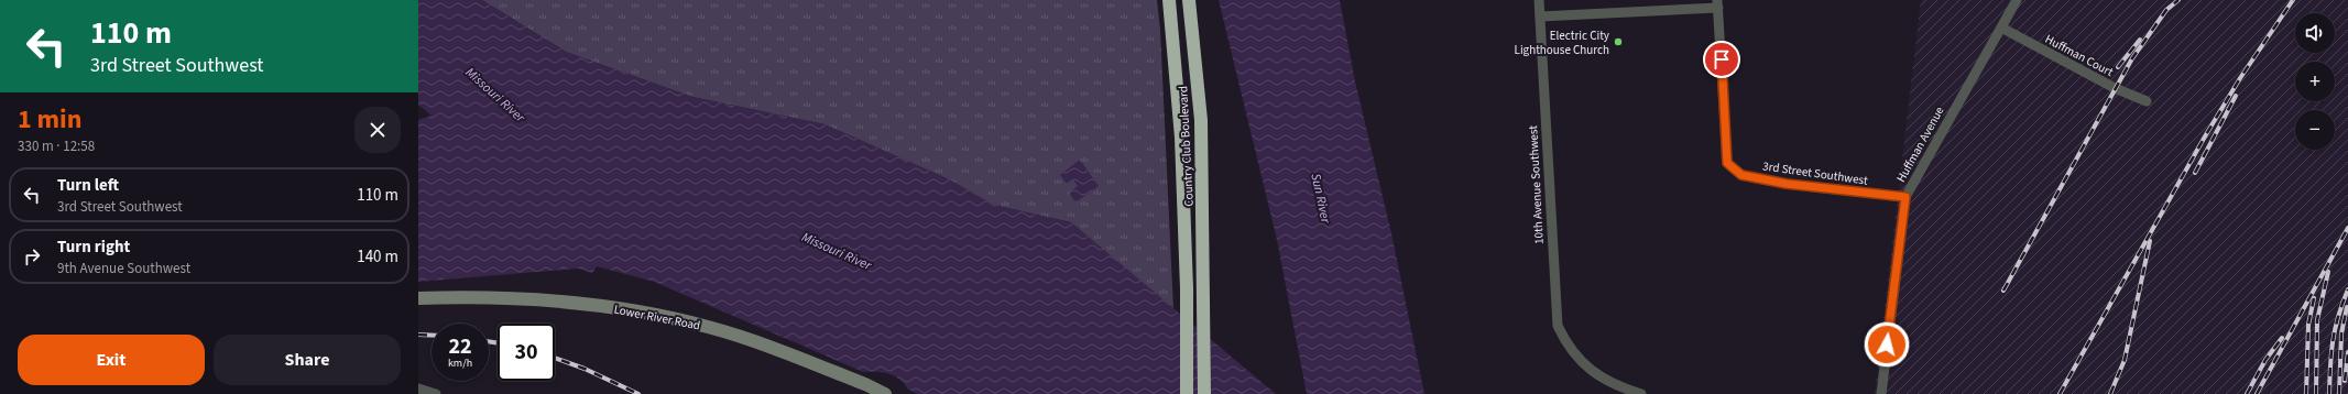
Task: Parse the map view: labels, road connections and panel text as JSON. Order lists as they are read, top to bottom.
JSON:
{
  "streets": {
    "highway": ["Country Club Boulevard"],
    "street": [
      "Huffman Court",
      "Huffman Avenue",
      "3rd Street Southwest",
      "10th Avenue Southwest",
      "Lower River Road"
    ]
  },
  "crossings": [
    ["Huffman Court", "Huffman Avenue"],
    ["Huffman Avenue", "3rd Street Southwest"]
  ],
  "water": ["Missouri River", "Sun River"],
  "places": ["Electric City Lighthouse Church"],
  "page": {
    "turn": ["110 m", "3rd Street Southwest"],
    "map_buttons": ["+", "−"],
    "heading": ["1 min", "330 m · 12:58"],
    "list": [
      {
        "name": "Turn left",
        "note": "3rd Street Southwest",
        "value": "110 m"
      },
      {
        "name": "Turn right",
        "note": "9th Avenue Southwest",
        "value": "140 m"
      }
    ],
    "speed": "22 km/h",
    "limit": "30",
    "buttons": ["Exit", "Share"]
  }
}
